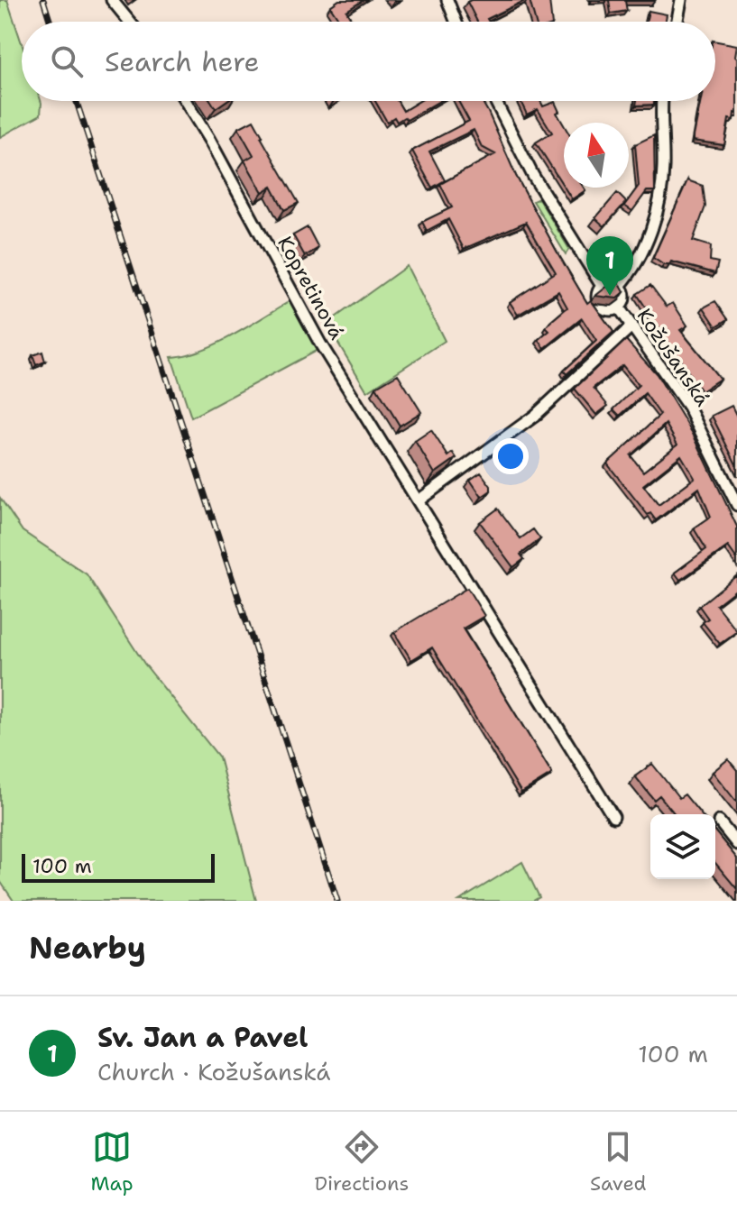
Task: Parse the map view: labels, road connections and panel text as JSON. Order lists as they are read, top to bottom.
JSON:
{
  "streets": {
    "street": ["Kopretinová", "Kožušanská"]
  },
  "scale_bar": "100 m",
  "north": "top",
  "page": {
    "search": "Search here",
    "pins": "1",
    "scale": "100 m",
    "heading": "Nearby",
    "list": [
      {
        "mark": "1",
        "name": "Sv. Jan a Pavel",
        "note": "Church · Kožušanská",
        "value": "100 m"
      }
    ],
    "nav": ["Map", "Directions", "Saved"]
  }
}
